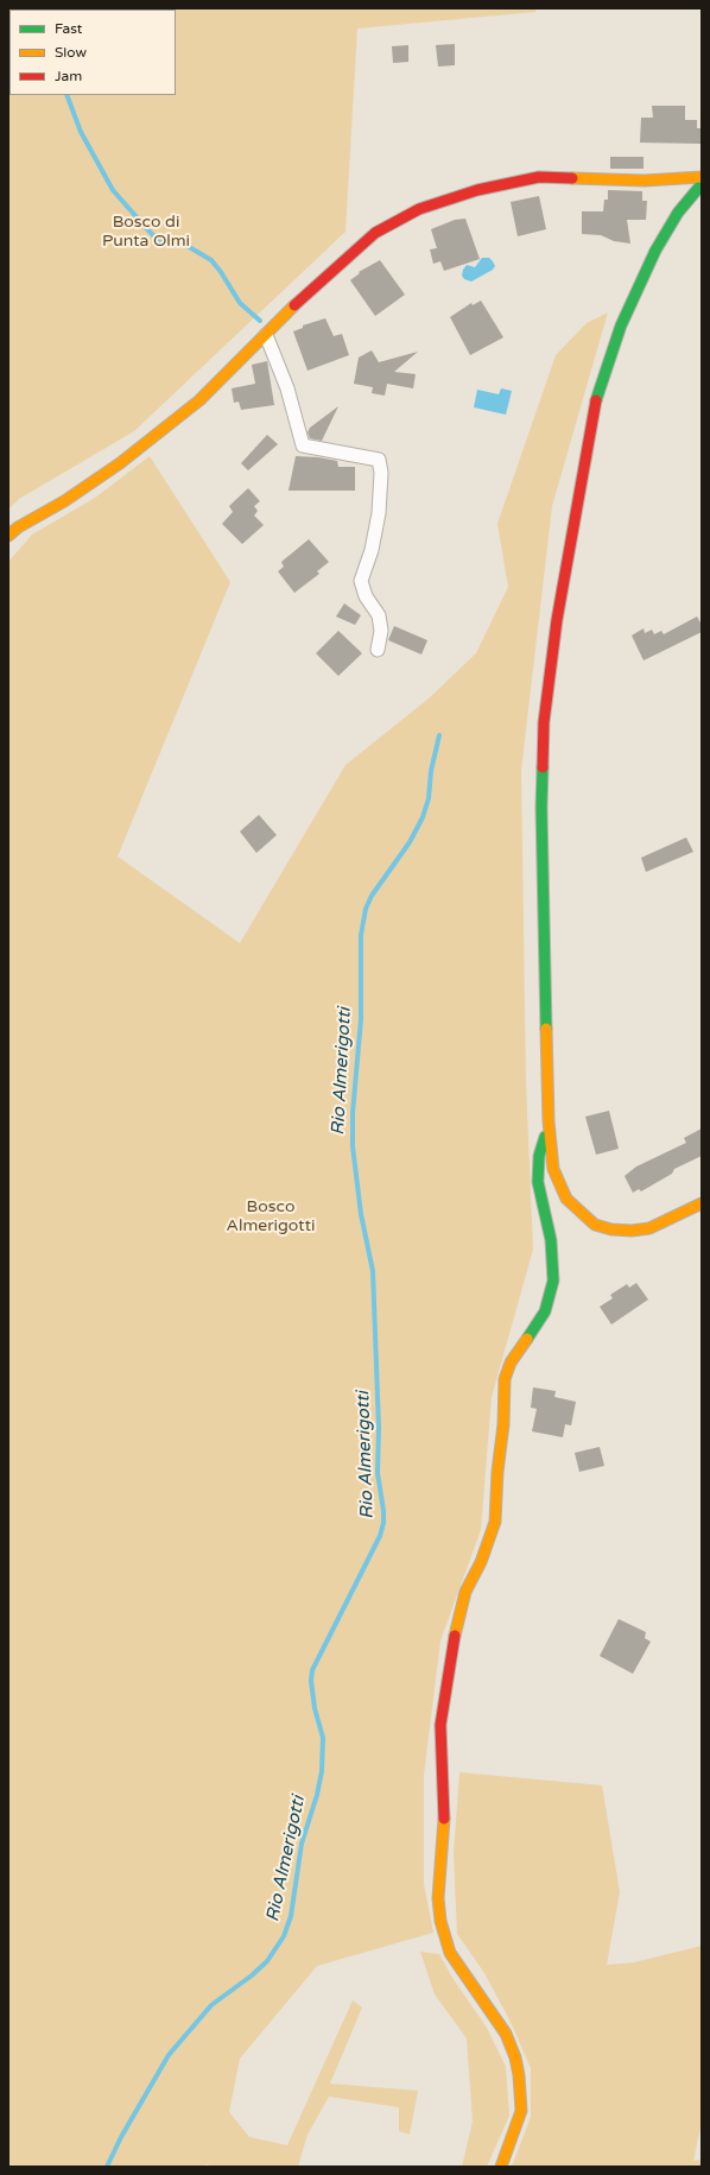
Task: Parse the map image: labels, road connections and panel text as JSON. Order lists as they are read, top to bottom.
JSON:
{
  "water": ["Rio Almerigotti"],
  "parks": ["Bosco di Punta Olmi", "Bosco Almerigotti"],
  "legend": ["Fast", "Slow", "Jam"]
}
